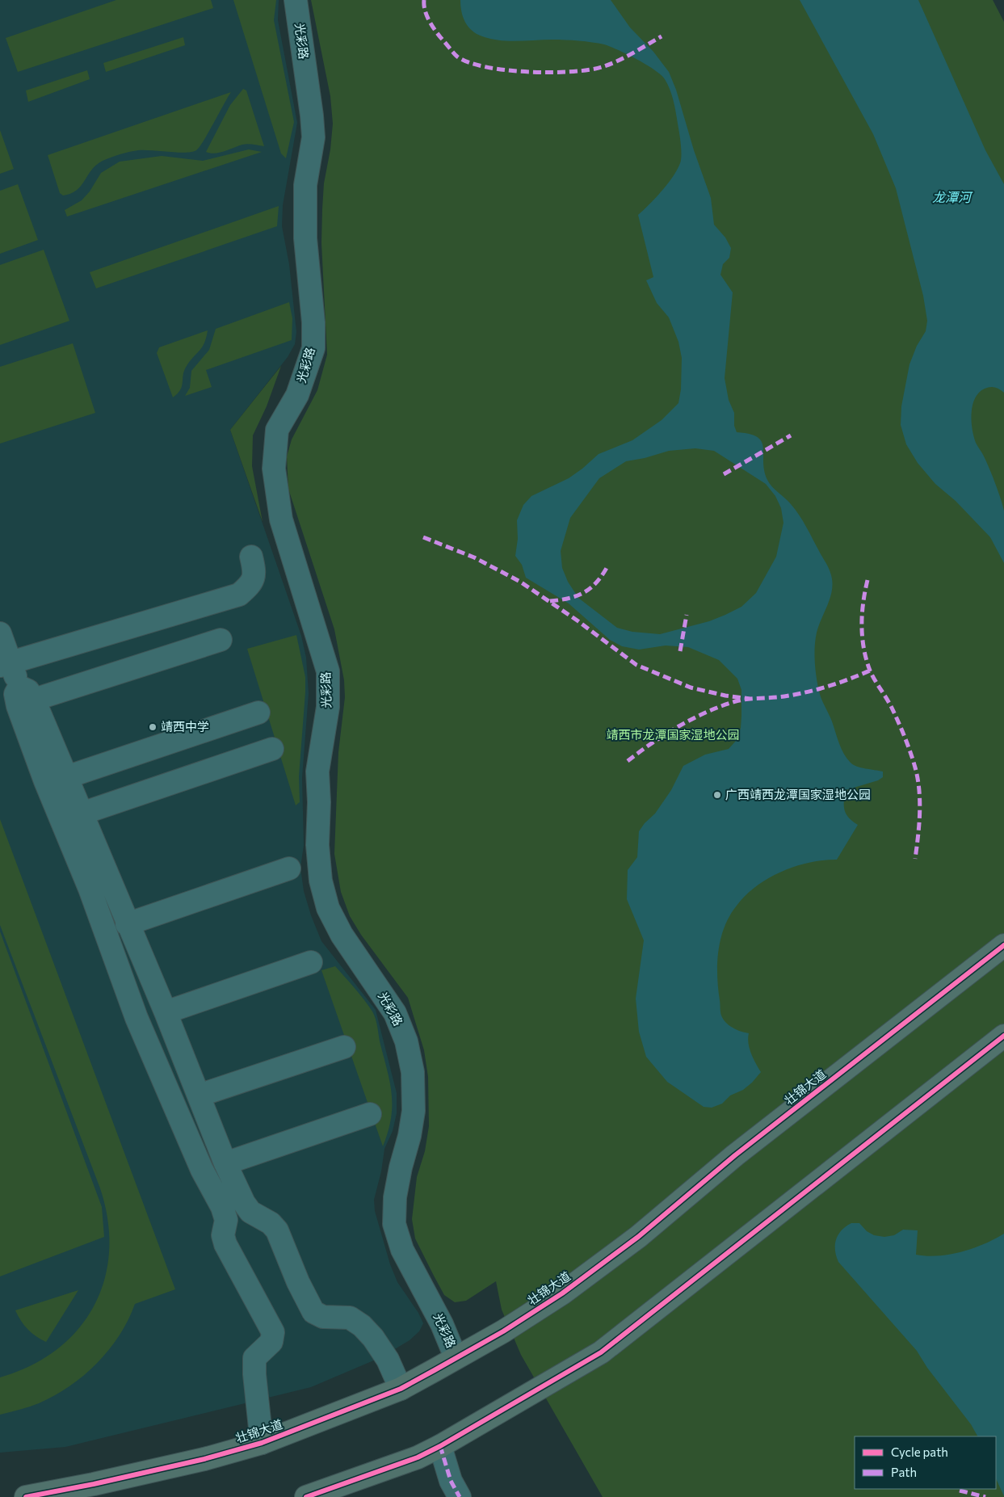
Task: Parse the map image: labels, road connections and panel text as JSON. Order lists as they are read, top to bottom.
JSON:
{
  "streets": {
    "main road": ["壮锦大道"],
    "street": ["光彩路"]
  },
  "crossings": [
    ["光彩路", "壮锦大道"]
  ],
  "water": ["龙潭河"],
  "parks": ["靖西市龙潭国家湿地公园"],
  "places": ["靖西中学", "广西靖西龙潭国家湿地公园"],
  "legend": ["Cycle path", "Path"]
}
